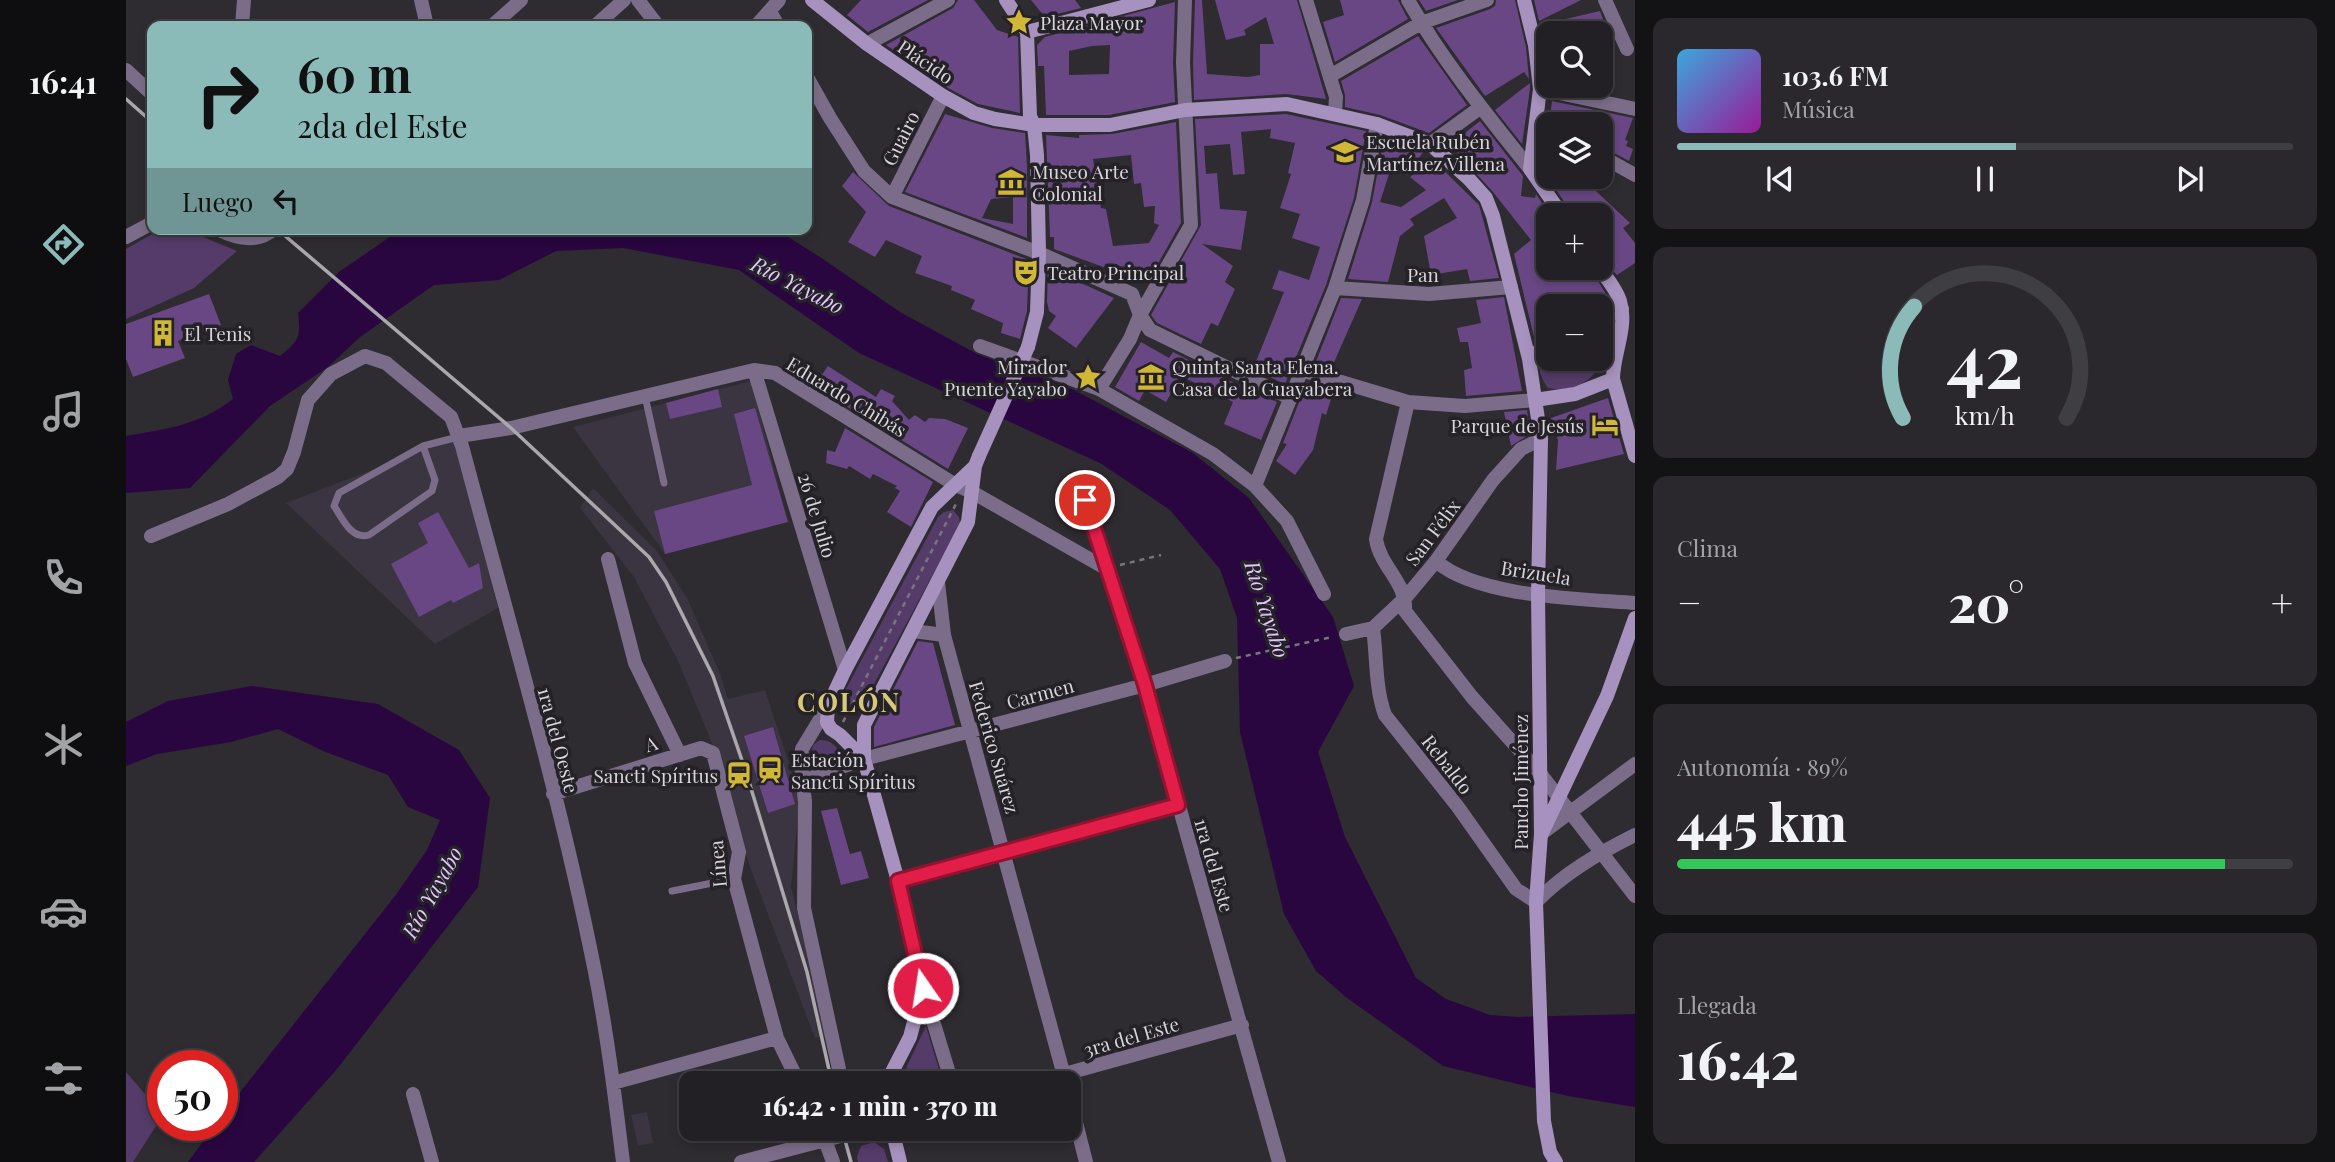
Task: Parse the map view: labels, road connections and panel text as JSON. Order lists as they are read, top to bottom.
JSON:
{
  "streets": {
    "main road": ["Plácido", "Pancho Jiménez"],
    "street": [
      "Guairo",
      "Pan",
      "Eduardo Chibás",
      "26 de Julio",
      "San Félix",
      "Brizuela",
      "Carmen",
      "1ra del Oeste",
      "A",
      "Federico Suárez",
      "Rebaldo",
      "Línea",
      "1ra del Este",
      "3ra del Este"
    ]
  },
  "crossings": [
    ["Plácido", "Guairo"],
    ["Plácido", "Pancho Jiménez"],
    ["Pan", "Pancho Jiménez"],
    ["Eduardo Chibás", "26 de Julio"],
    ["Eduardo Chibás", "1ra del Este"],
    ["San Félix", "Brizuela"],
    ["San Félix", "Rebaldo"],
    ["San Félix", "Pancho Jiménez"],
    ["Brizuela", "Pancho Jiménez"],
    ["Carmen", "Federico Suárez"],
    ["Carmen", "1ra del Este"],
    ["1ra del Oeste", "A"],
    ["A", "Línea"],
    ["Rebaldo", "Pancho Jiménez"],
    ["1ra del Este", "3ra del Este"]
  ],
  "districts": ["COLÓN"],
  "water": ["Río Yayabo"],
  "places": {
    "place": ["Plaza Mayor", "Mirador Puente Yayabo"],
    "school or university": ["Escuela Rubén Martínez Villena"],
    "museum": ["Museo Arte Colonial", "Quinta Santa Elena. Casa de la Guayabera"],
    "theatre": ["Teatro Principal"],
    "building": ["El Tenis"],
    "hotel": ["Parque de Jesús"],
    "station": ["Estación Sancti Spíritus", "Sancti Spíritus"]
  },
  "page": {
    "tabs": "16:41",
    "map_buttons": ["+", "−"],
    "turn": ["60 m", "2da del Este"],
    "song": ["103.6 FM", "Música"],
    "then": "Luego",
    "tile": [
      "Clima",
      ["Autonomía · 89%", "445 km"],
      ["Llegada", "16:42"]
    ],
    "heat": ["−", "20°", "+"],
    "limit": "50",
    "trip": "16:42 · 1 min · 370 m",
    "gauge": ["42", "km/h"]
  }
}
